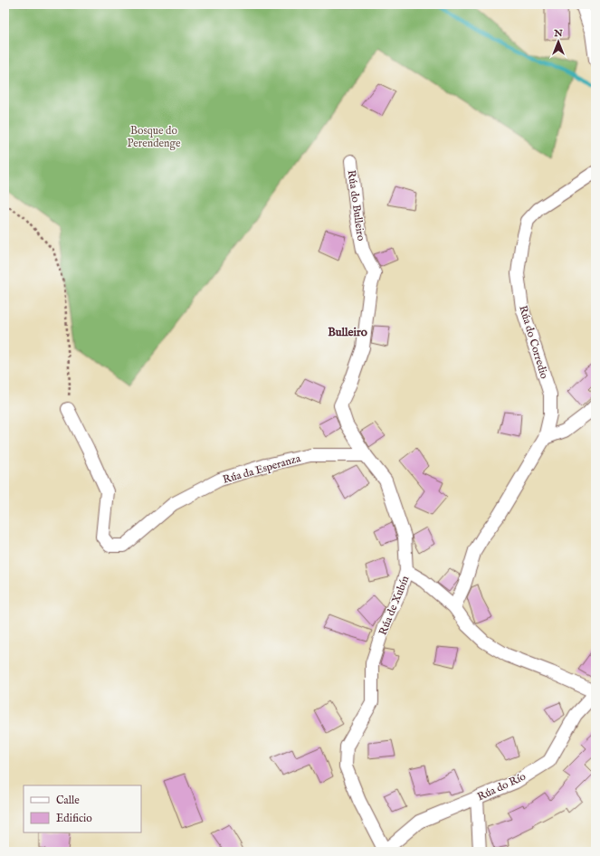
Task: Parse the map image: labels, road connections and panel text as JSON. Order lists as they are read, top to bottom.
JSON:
{
  "streets": {
    "street": [
      "Rúa do Bulleiro",
      "Rúa do Corredio",
      "Rúa da Esperanza",
      "Rúa de Xubín",
      "Rúa do Río"
    ]
  },
  "crossings": [
    ["Rúa do Bulleiro", "Rúa da Esperanza"],
    ["Rúa do Bulleiro", "Rúa de Xubín"],
    ["Rúa do Corredio", "Rúa de Xubín"],
    ["Rúa de Xubín", "Rúa do Río"]
  ],
  "districts": ["Bulleiro"],
  "parks": ["Bosque do Perendenge"],
  "legend": ["Calle", "Edificio"],
  "north": "top"
}
